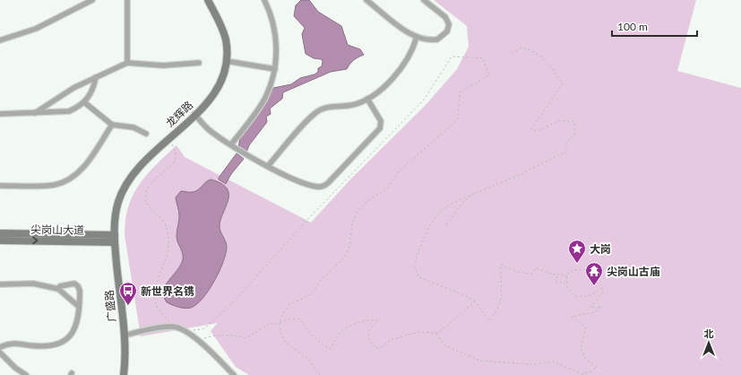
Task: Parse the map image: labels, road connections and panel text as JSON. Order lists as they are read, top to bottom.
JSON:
{
  "streets": {
    "main road": ["龙辉路", "尖岗山大道", "广盛路"]
  },
  "crossings": [
    ["龙辉路", "尖岗山大道"],
    ["龙辉路", "广盛路"],
    ["尖岗山大道", "广盛路"]
  ],
  "places": {
    "place": ["大岗"],
    "temple": ["尖岗山古庙"],
    "bus stop": ["新世界名镌"]
  },
  "scale_bar": "100 m",
  "north": "top"
}
